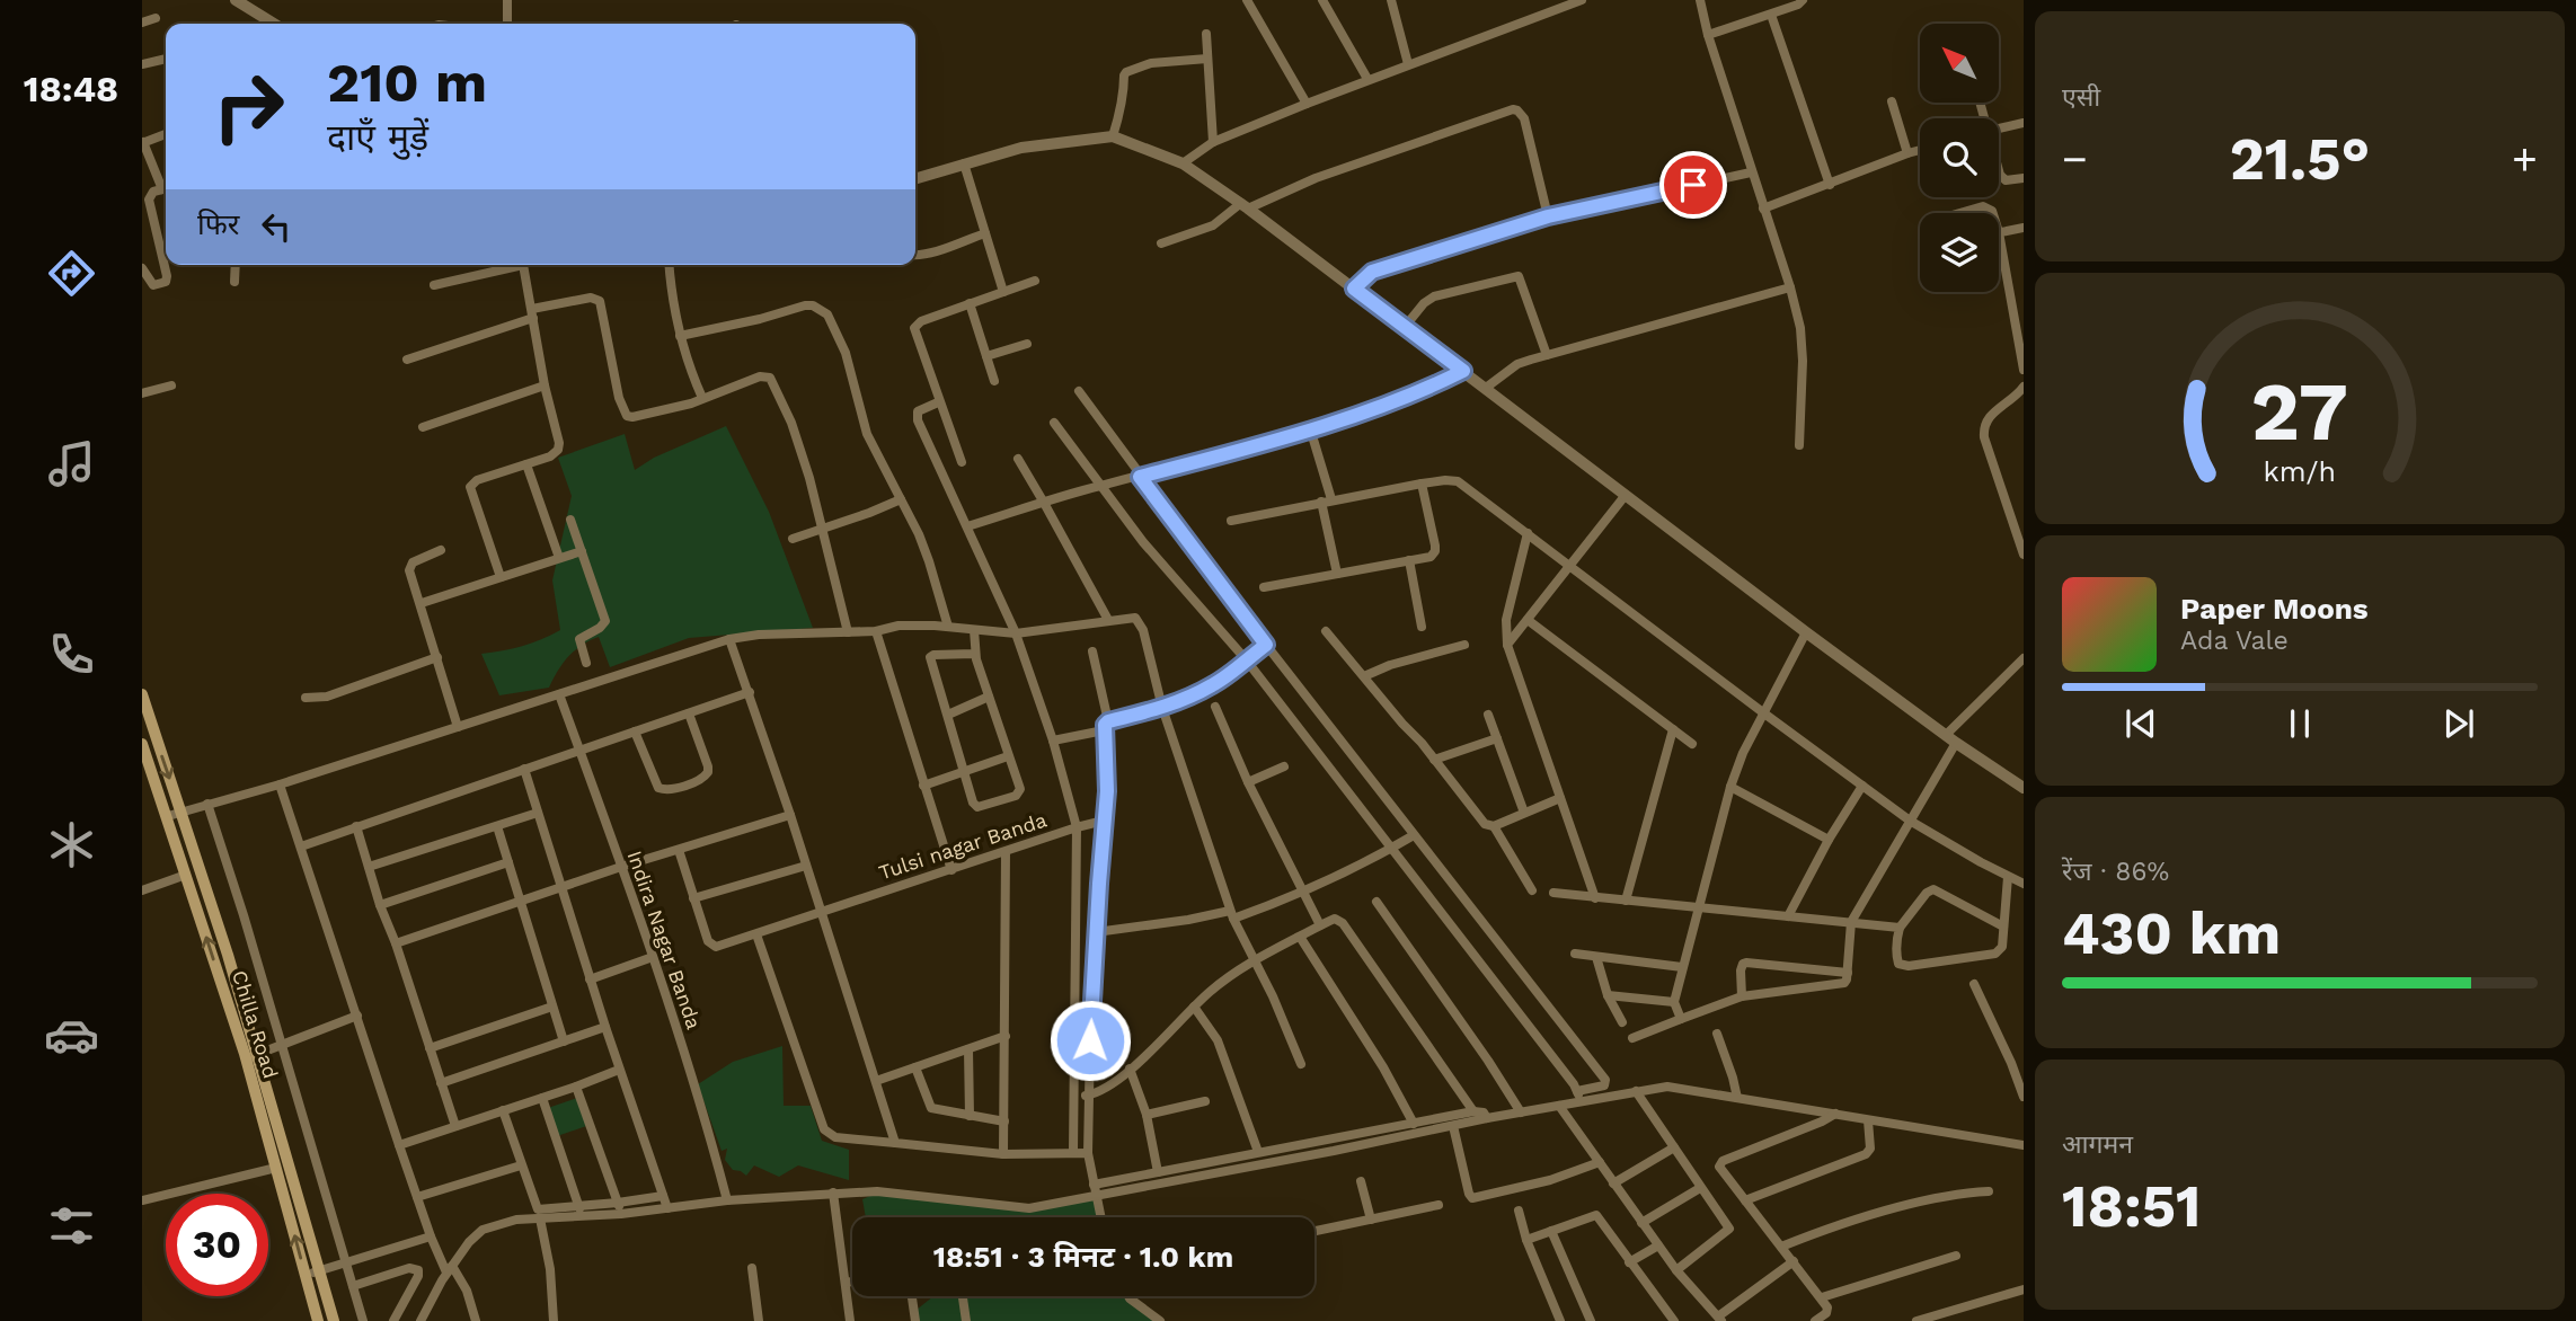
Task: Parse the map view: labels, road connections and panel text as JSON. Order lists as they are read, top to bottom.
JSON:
{
  "streets": {
    "main road": ["Chilla Road"],
    "street": ["Tulsi nagar Banda", "Indira Nagar Banda"]
  },
  "north": "top left",
  "page": {
    "tabs": "18:48",
    "tile": [
      "एसी",
      ["रेंज · 86%", "430 km"],
      ["आगमन", "18:51"]
    ],
    "turn": ["210 m", "दाएँ मुड़ें"],
    "heat": ["−", "21.5°", "+"],
    "then": "फिर",
    "song": ["Paper Moons", "Ada Vale"],
    "limit": "30",
    "trip": "18:51 · 3 मिनट · 1.0 km",
    "gauge": ["27", "km/h"]
  }
}
